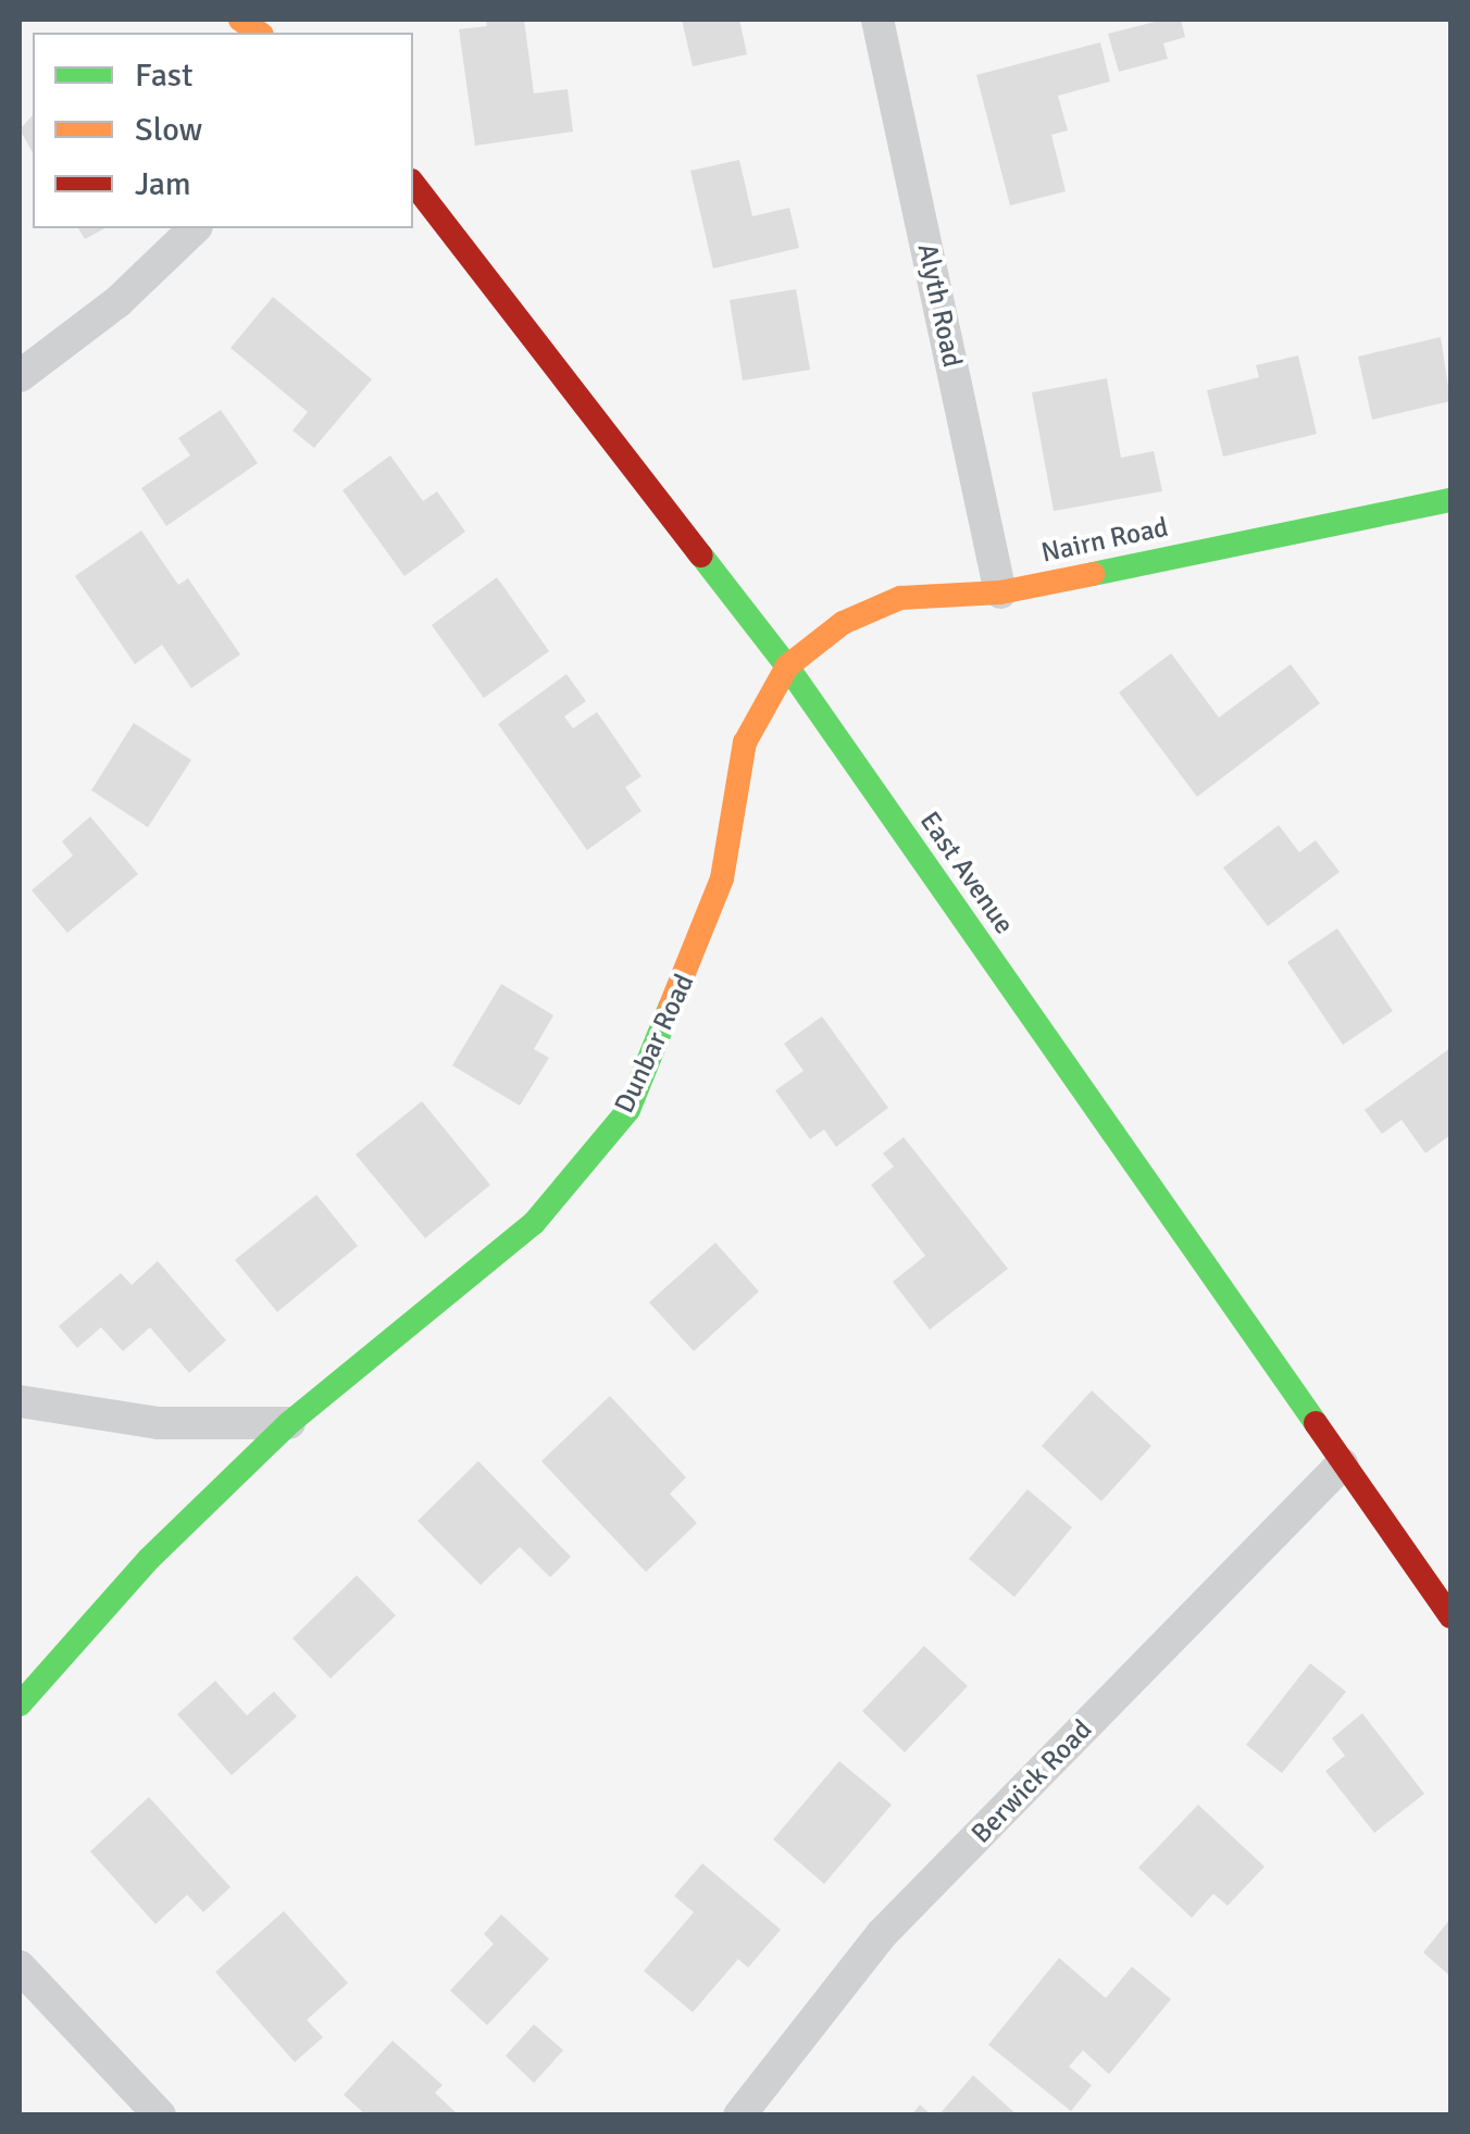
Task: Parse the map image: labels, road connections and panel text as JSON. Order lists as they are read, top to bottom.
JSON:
{
  "streets": {
    "street": [
      "Alyth Road",
      "Nairn Road",
      "East Avenue",
      "Dunbar Road",
      "Berwick Road"
    ]
  },
  "crossings": [
    ["Alyth Road", "Nairn Road"],
    ["Nairn Road", "East Avenue"],
    ["Nairn Road", "Dunbar Road"],
    ["East Avenue", "Dunbar Road"],
    ["East Avenue", "Berwick Road"]
  ],
  "legend": ["Fast", "Slow", "Jam"]
}
